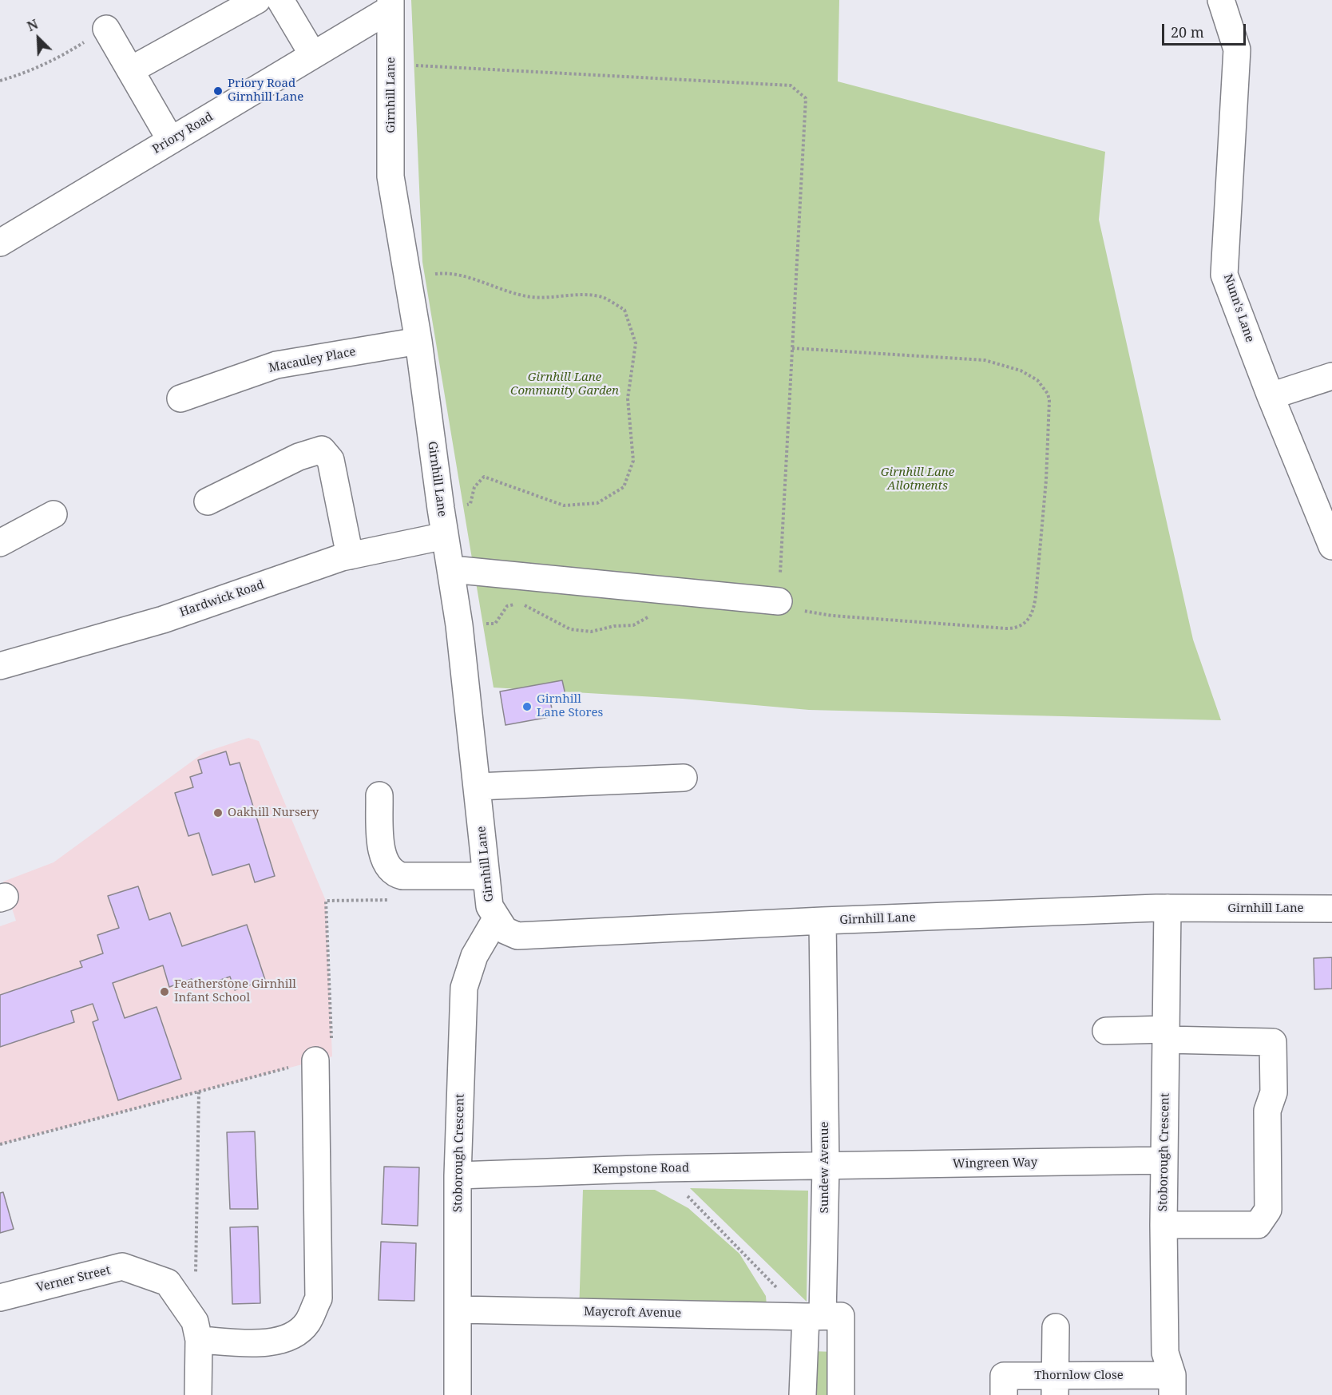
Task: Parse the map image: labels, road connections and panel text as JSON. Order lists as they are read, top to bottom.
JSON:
{
  "streets": {
    "street": [
      "Girnhill Lane",
      "Priory Road",
      "Nunn's Lane",
      "Macauley Place",
      "Hardwick Road",
      "Stoborough Crescent",
      "Wingreen Way",
      "Sundew Avenue",
      "Kempstone Road",
      "Verner Street",
      "Maycroft Avenue",
      "Thornlow Close"
    ]
  },
  "crossings": [
    ["Girnhill Lane", "Priory Road"],
    ["Girnhill Lane", "Macauley Place"],
    ["Girnhill Lane", "Hardwick Road"],
    ["Girnhill Lane", "Stoborough Crescent"],
    ["Girnhill Lane", "Sundew Avenue"],
    ["Stoborough Crescent", "Wingreen Way"],
    ["Stoborough Crescent", "Kempstone Road"],
    ["Stoborough Crescent", "Maycroft Avenue"],
    ["Stoborough Crescent", "Thornlow Close"],
    ["Wingreen Way", "Sundew Avenue"],
    ["Wingreen Way", "Kempstone Road"],
    ["Sundew Avenue", "Kempstone Road"],
    ["Sundew Avenue", "Maycroft Avenue"]
  ],
  "parks": ["Girnhill Lane Community Garden", "Girnhill Lane Allotments"],
  "places": [
    "Priory Road Girnhill Lane",
    "Girnhill Lane Stores",
    "Oakhill Nursery",
    "Featherstone Girnhill Infant School"
  ],
  "scale_bar": "20 m",
  "north": "top left"
}
